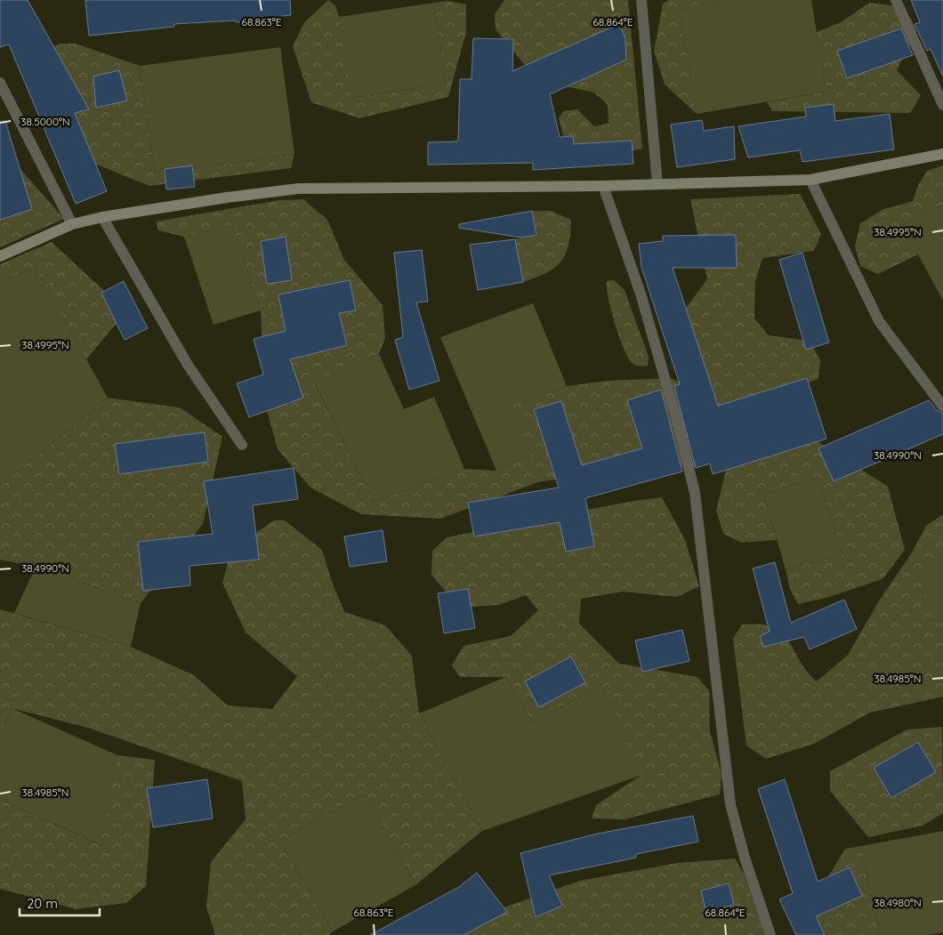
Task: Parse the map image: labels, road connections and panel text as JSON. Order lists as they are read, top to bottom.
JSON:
{
  "scale_bar": "20 m",
  "coordinates": [
    "68.863°E",
    "68.864°E",
    "38.5000°N",
    "38.4995°N",
    "38.4990°N",
    "38.4985°N",
    "38.4980°N"
  ]
}
